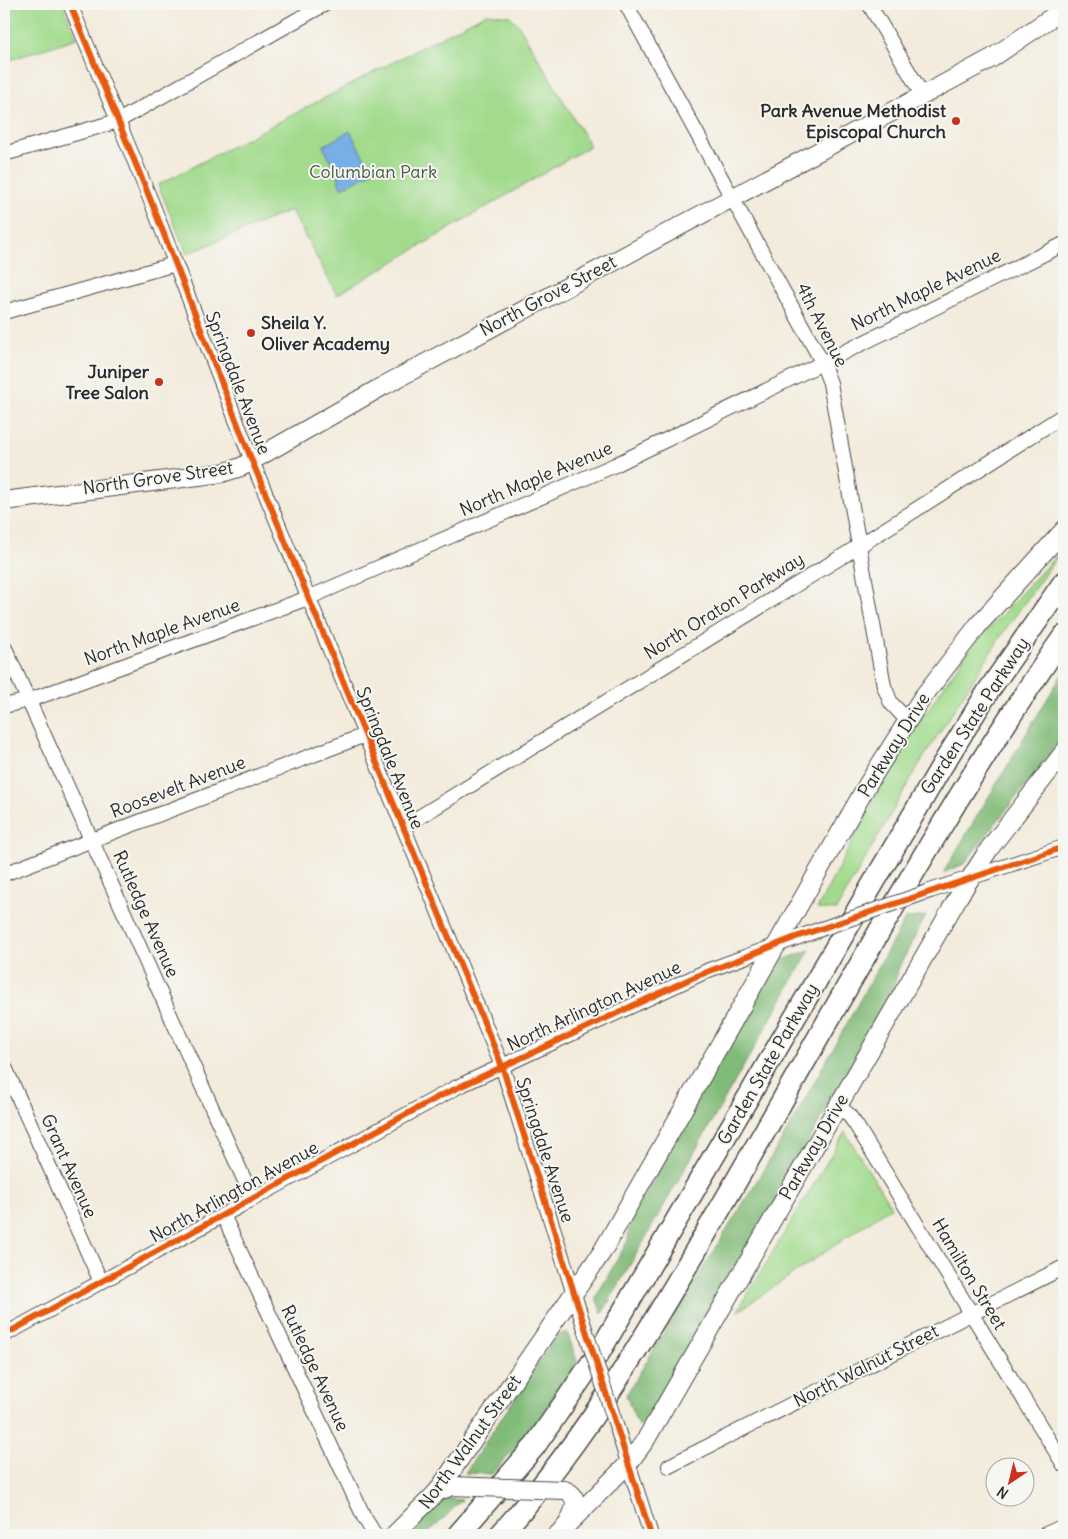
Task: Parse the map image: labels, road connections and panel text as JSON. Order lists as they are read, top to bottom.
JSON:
{
  "streets": {
    "highway": ["Garden State Parkway"],
    "main road": ["North Grove Street", "Parkway Drive", "North Walnut Street"],
    "street": [
      "North Maple Avenue",
      "4th Avenue",
      "Springdale Avenue",
      "North Oraton Parkway",
      "Roosevelt Avenue",
      "Rutledge Avenue",
      "North Arlington Avenue",
      "Grant Avenue",
      "Hamilton Street"
    ]
  },
  "crossings": [
    ["North Maple Avenue", "4th Avenue"],
    ["North Maple Avenue", "Springdale Avenue"],
    ["North Maple Avenue", "Rutledge Avenue"],
    ["North Grove Street", "4th Avenue"],
    ["North Grove Street", "Springdale Avenue"],
    ["4th Avenue", "North Oraton Parkway"],
    ["4th Avenue", "Parkway Drive"],
    ["Springdale Avenue", "North Oraton Parkway"],
    ["Springdale Avenue", "Parkway Drive"],
    ["Springdale Avenue", "Roosevelt Avenue"],
    ["Springdale Avenue", "North Arlington Avenue"],
    ["Springdale Avenue", "North Walnut Street"],
    ["Parkway Drive", "North Arlington Avenue"],
    ["Parkway Drive", "Hamilton Street"],
    ["Parkway Drive", "North Walnut Street"],
    ["Roosevelt Avenue", "Rutledge Avenue"],
    ["Rutledge Avenue", "North Arlington Avenue"],
    ["North Arlington Avenue", "Grant Avenue"],
    ["Hamilton Street", "North Walnut Street"]
  ],
  "parks": ["Columbian Park"],
  "places": ["Park Avenue Methodist Episcopal Church", "Sheila Y. Oliver Academy", "Juniper Tree Salon"],
  "north": "bottom left"
}
